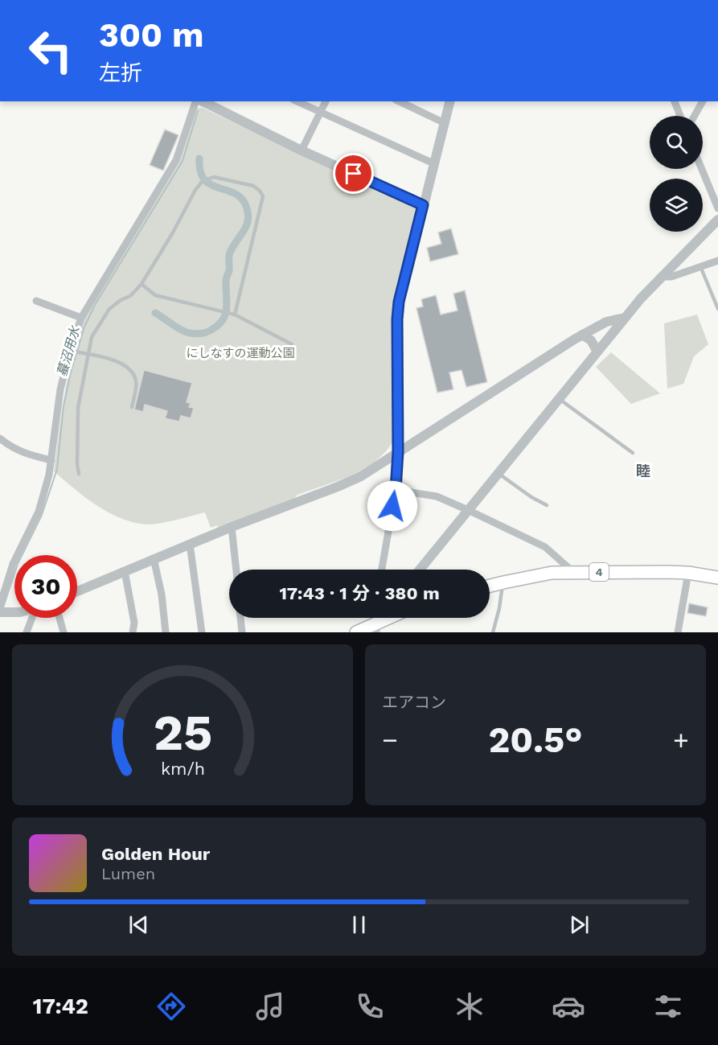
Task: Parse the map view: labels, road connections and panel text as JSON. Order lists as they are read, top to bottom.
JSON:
{
  "streets": {
    "highway": ["4"]
  },
  "districts": ["睦"],
  "water": ["蟇沼用水"],
  "parks": ["にしなすの運動公園"],
  "page": {
    "turn": ["300 m", "左折"],
    "limit": "30",
    "trip": "17:43 · 1 分 · 380 m",
    "tile": "エアコン",
    "heat": ["−", "20.5°", "+"],
    "song": ["Golden Hour", "Lumen"],
    "tabs": "17:42",
    "gauge": ["25", "km/h"]
  }
}
